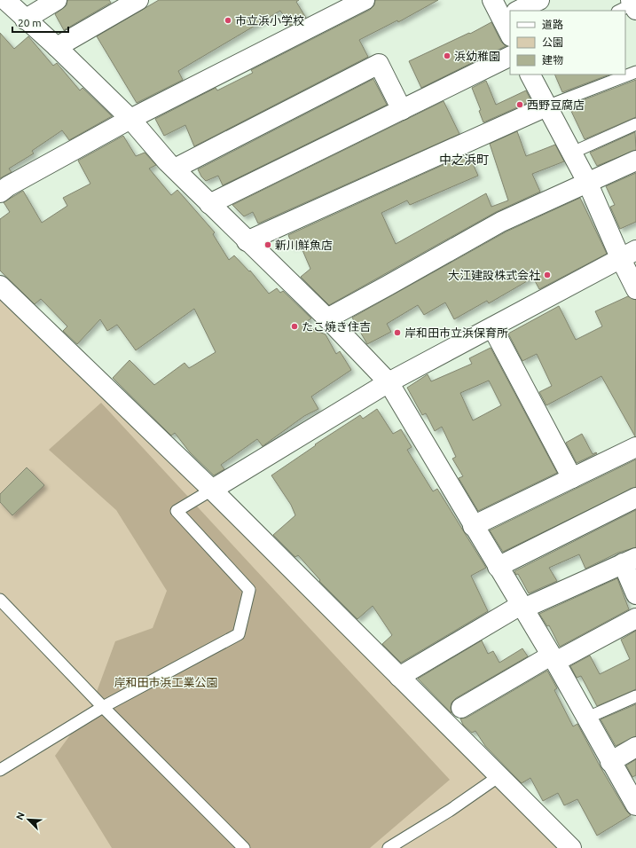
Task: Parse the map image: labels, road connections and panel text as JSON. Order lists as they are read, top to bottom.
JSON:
{
  "districts": ["中之浜町"],
  "parks": ["岸和田市浜工業公園"],
  "places": [
    "市立浜小学校",
    "浜幼稚園",
    "西野豆腐店",
    "新川鮮魚店",
    "大江建設株式会社",
    "たこ焼き住吉",
    "岸和田市立浜保育所"
  ],
  "legend": ["道路", "公園", "建物"],
  "scale_bar": "20 m",
  "north": "top left"
}
